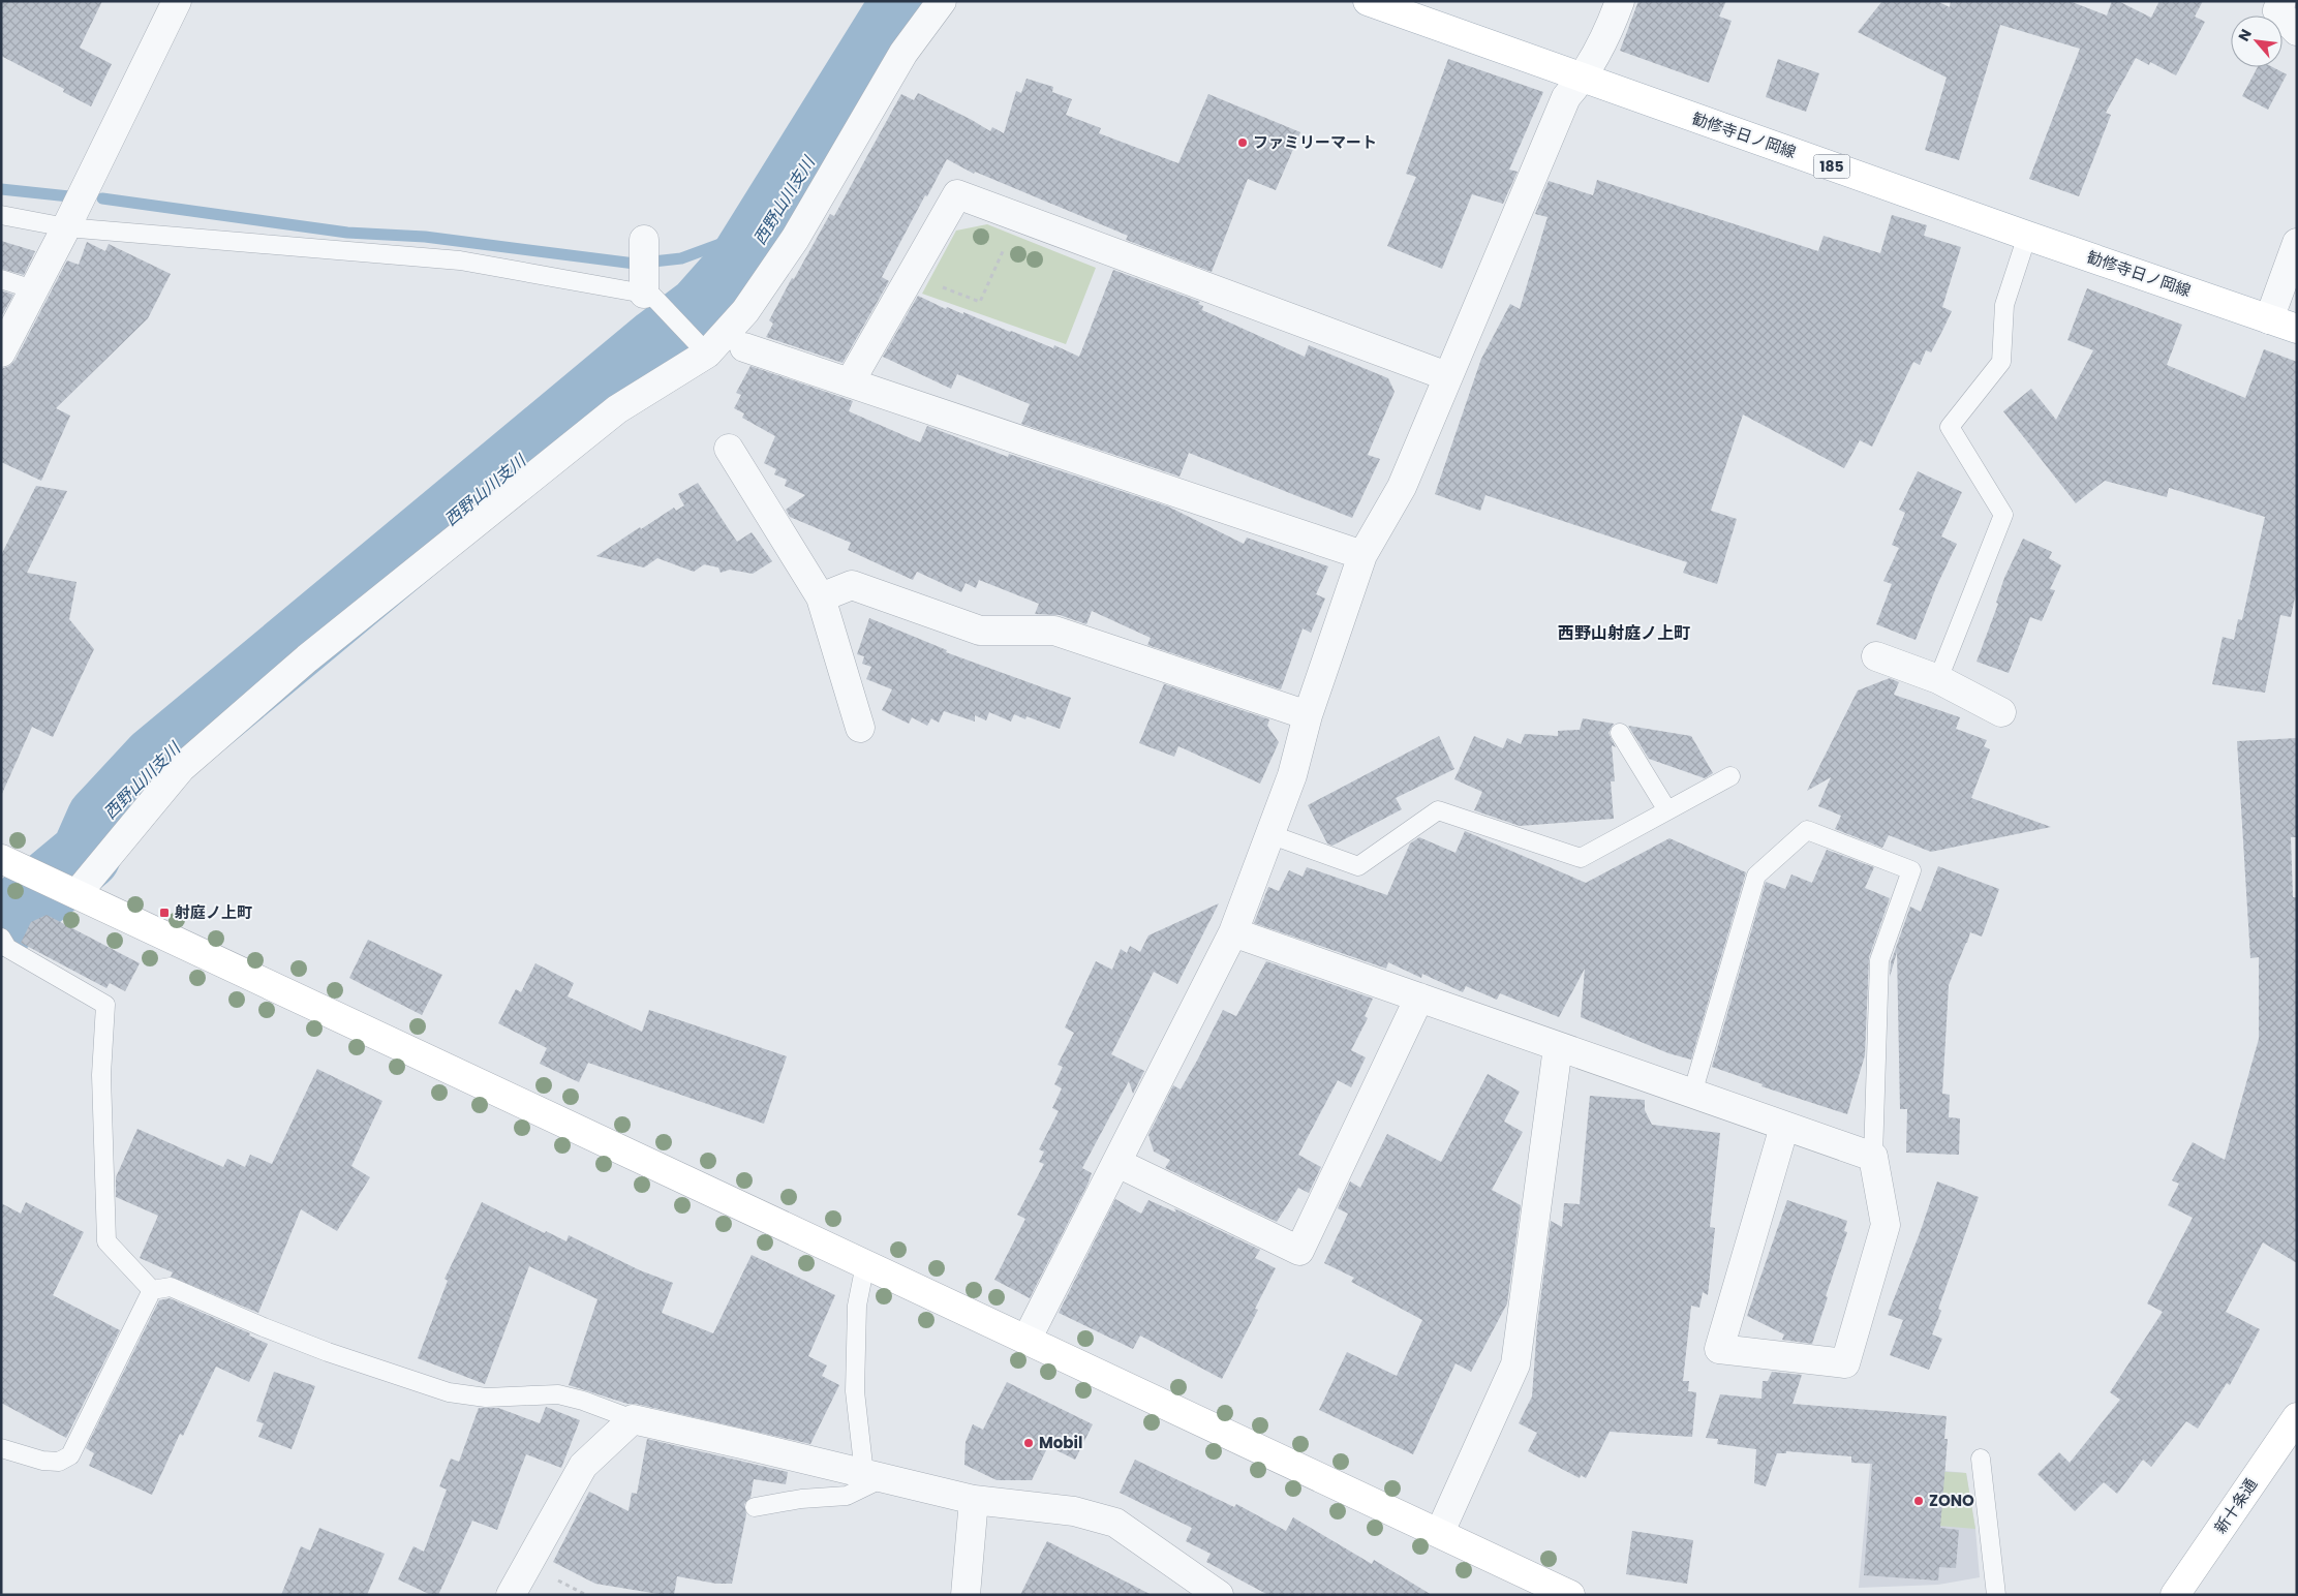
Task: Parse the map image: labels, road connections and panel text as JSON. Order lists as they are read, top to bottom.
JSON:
{
  "streets": {
    "street": ["勧修寺日ノ岡線", "185", "新十条通"]
  },
  "districts": ["西野山射庭ノ上町"],
  "water": ["西野山川支川"],
  "places": {
    "other": ["ファミリーマート", "Mobil", "ZONO"],
    "transit": ["射庭ノ上町"]
  },
  "north": "top left"
}
